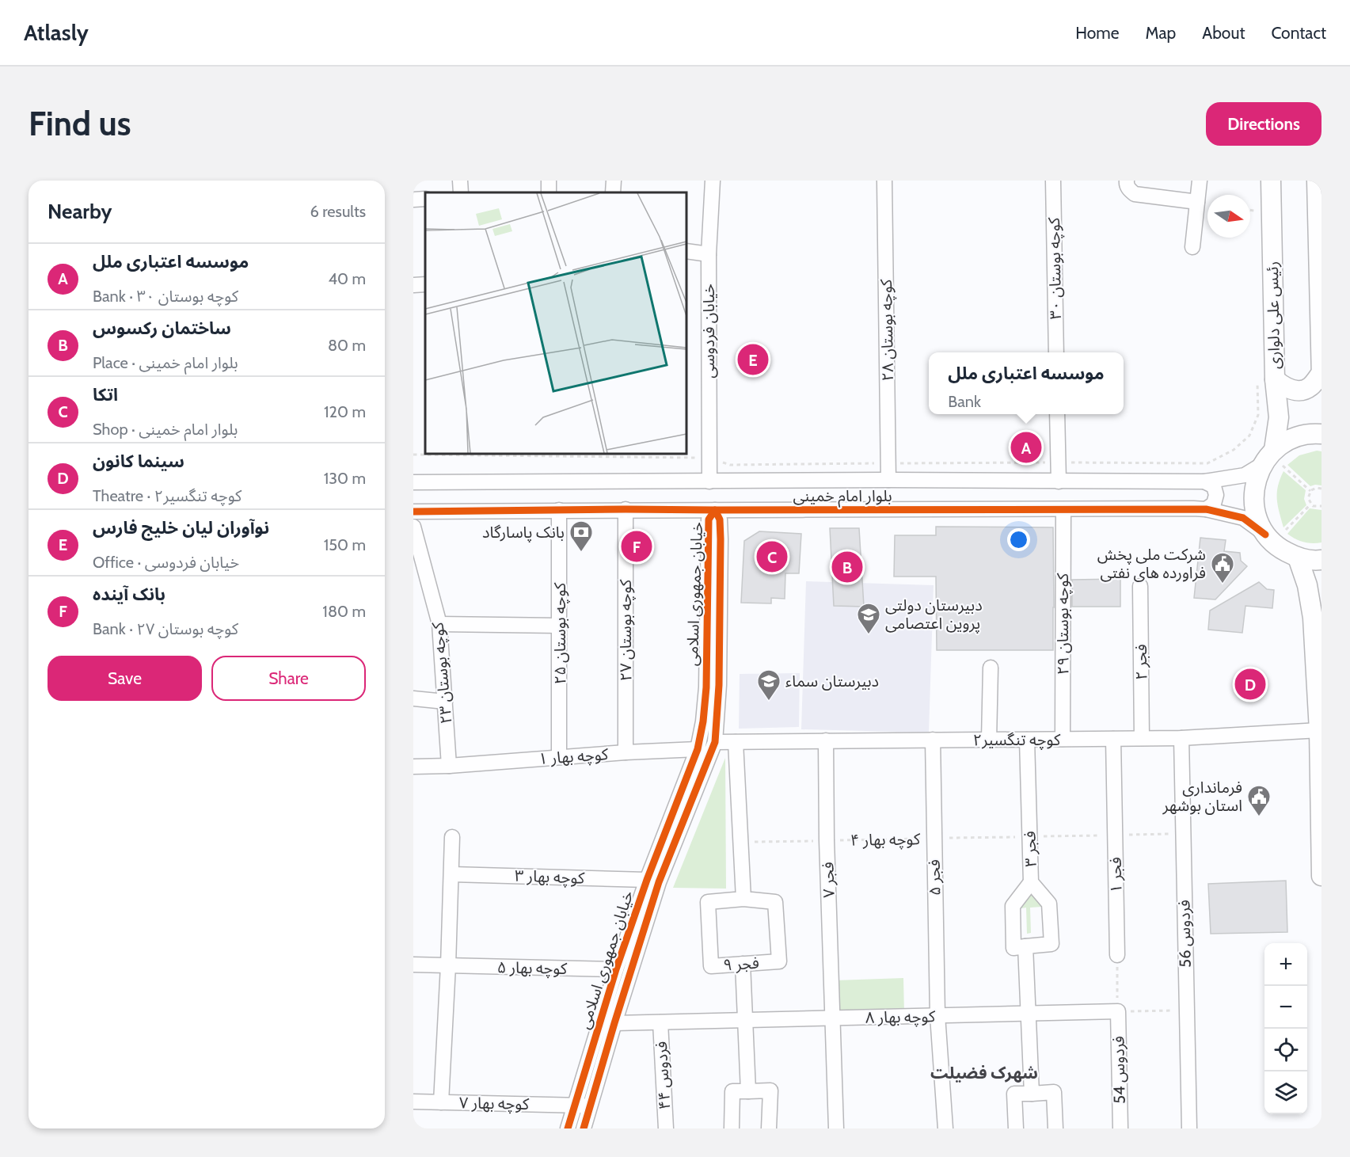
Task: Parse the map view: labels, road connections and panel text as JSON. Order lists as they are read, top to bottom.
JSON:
{
  "streets": {
    "main road": ["رئیس علی دلواری"],
    "street": [
      "کوچه بوستان ۳۰",
      "کوچه بوستان ۲۸",
      "خیابان فردوسی",
      "بلوار امام خمینی",
      "خیابان جمهوری اسلامی",
      "کوچه بوستان ۲۹",
      "کوچه بوستان ۲۷",
      "کوچه بوستان ۲۵",
      "فجر ۲",
      "کوچه بوستان ۲۳",
      "کوچه تنگسیر۲",
      "کوچه بهار ۱",
      "فجر ۳",
      "فجر ۱",
      "کوچه بهار ۳",
      "فجر ۵",
      "فجر ۷",
      "فردوس 56",
      "فجر ۹",
      "کوچه بهار ۵",
      "کوچه بهار ۸",
      "فردوس 54",
      "فردوس ۴۴",
      "کوچه بهار ۷"
    ],
    "path": ["کوچه بهار ۴"]
  },
  "crossings": [
    ["رئیس علی دلواری", "بلوار امام خمینی"],
    ["کوچه بوستان ۲۸", "بلوار امام خمینی"],
    ["خیابان فردوسی", "بلوار امام خمینی"],
    ["بلوار امام خمینی", "خیابان جمهوری اسلامی"],
    ["بلوار امام خمینی", "کوچه بوستان ۲۹"],
    ["بلوار امام خمینی", "کوچه بوستان ۲۷"],
    ["بلوار امام خمینی", "کوچه بوستان ۲۵"],
    ["خیابان جمهوری اسلامی", "کوچه تنگسیر۲"],
    ["خیابان جمهوری اسلامی", "کوچه بهار ۱"],
    ["خیابان جمهوری اسلامی", "کوچه بهار ۳"],
    ["خیابان جمهوری اسلامی", "کوچه بهار ۵"],
    ["خیابان جمهوری اسلامی", "کوچه بهار ۸"],
    ["خیابان جمهوری اسلامی", "کوچه بهار ۷"],
    ["کوچه بوستان ۲۹", "کوچه تنگسیر۲"],
    ["کوچه بوستان ۲۷", "کوچه بهار ۱"],
    ["کوچه بوستان ۲۵", "کوچه بهار ۱"],
    ["فجر ۲", "کوچه تنگسیر۲"],
    ["کوچه بوستان ۲۳", "کوچه بهار ۱"],
    ["کوچه تنگسیر۲", "فجر ۳"],
    ["کوچه تنگسیر۲", "فجر ۱"],
    ["کوچه تنگسیر۲", "فجر ۵"],
    ["کوچه تنگسیر۲", "فجر ۷"],
    ["کوچه تنگسیر۲", "فردوس 56"],
    ["کوچه بهار ۴", "فجر ۳"],
    ["کوچه بهار ۴", "فجر ۵"],
    ["کوچه بهار ۴", "فجر ۷"],
    ["فجر ۵", "کوچه بهار ۸"],
    ["فجر ۷", "کوچه بهار ۸"],
    ["کوچه بهار ۸", "فردوس 54"],
    ["کوچه بهار ۸", "فردوس ۴۴"]
  ],
  "districts": ["شهرک فضیلت"],
  "places": {
    "bank": ["بانک پاسارگاد"],
    "public building": ["شرکت ملی پخش فراورده های نفتی", "فرمانداری استان بوشهر"],
    "school or university": ["دبیرستان دولتی پروین اعتصامی", "دبیرستان سماء"]
  },
  "north": "right",
  "page": {
    "header": "Atlasly",
    "nav": [
      "Home",
      "Map",
      "About",
      "Contact"
    ],
    "buttons": [
      "Directions",
      ["Save", "Share"]
    ],
    "title": "Find us",
    "heading": ["Nearby", "6 results"],
    "list": [
      {
        "mark": "A",
        "name": "موسسه اعتباری ملل",
        "note": "Bank · کوچه بوستان ۳۰",
        "value": "40 m"
      },
      {
        "mark": "B",
        "name": "ساختمان رکسوس",
        "note": "Place · بلوار امام خمینی",
        "value": "80 m"
      },
      {
        "mark": "C",
        "name": "اتکا",
        "note": "Shop · بلوار امام خمینی",
        "value": "120 m"
      },
      {
        "mark": "D",
        "name": "سینما کانون",
        "note": "Theatre · کوچه تنگسیر۲",
        "value": "130 m"
      },
      {
        "mark": "E",
        "name": "نوآوران لیان خلیج فارس",
        "note": "Office · خیابان فردوسی",
        "value": "150 m"
      },
      {
        "mark": "F",
        "name": "بانک آینده",
        "note": "Bank · کوچه بوستان ۲۷",
        "value": "180 m"
      }
    ],
    "pins": [
      "E",
      "A",
      "F",
      "C",
      "B",
      "D"
    ],
    "popup": ["موسسه اعتباری ملل", "Bank"],
    "map_buttons": ["+", "−"]
  }
}
